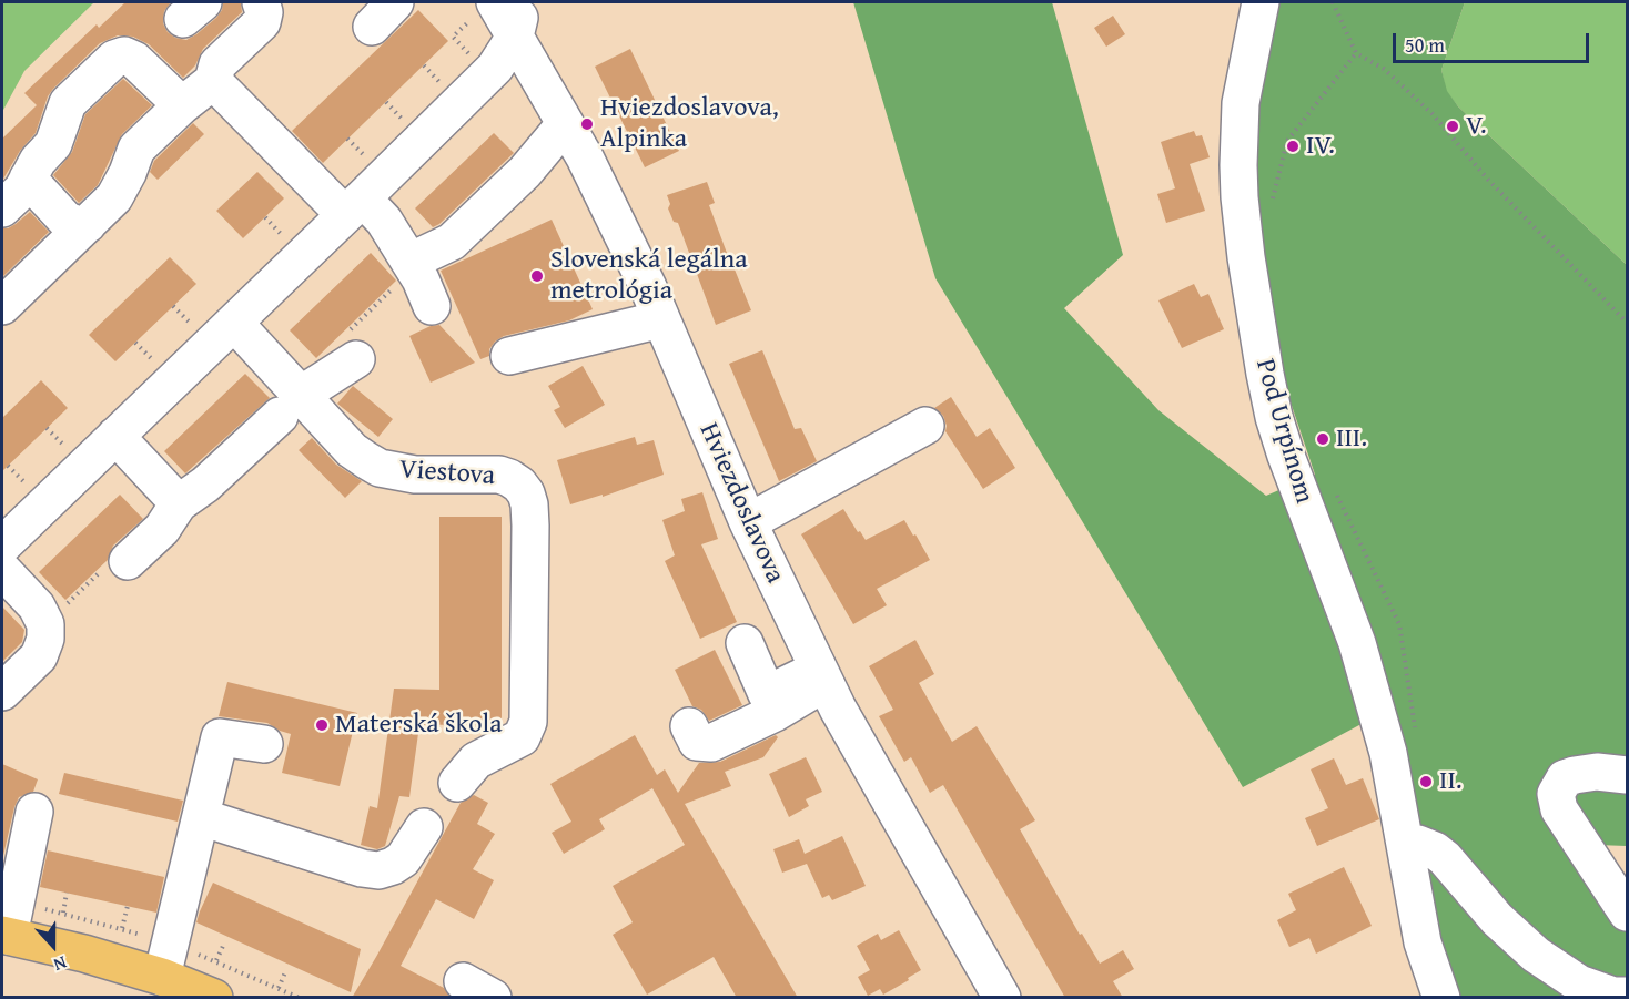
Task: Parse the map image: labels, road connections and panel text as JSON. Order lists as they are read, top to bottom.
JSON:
{
  "streets": {
    "street": ["Pod Urpínom", "Viestova", "Hviezdoslavova"]
  },
  "places": [
    "Hviezdoslavova, Alpinka",
    "V.",
    "IV.",
    "Slovenská legálna metrológia",
    "III.",
    "Materská škola",
    "II."
  ],
  "scale_bar": "50 m",
  "north": "bottom"
}
